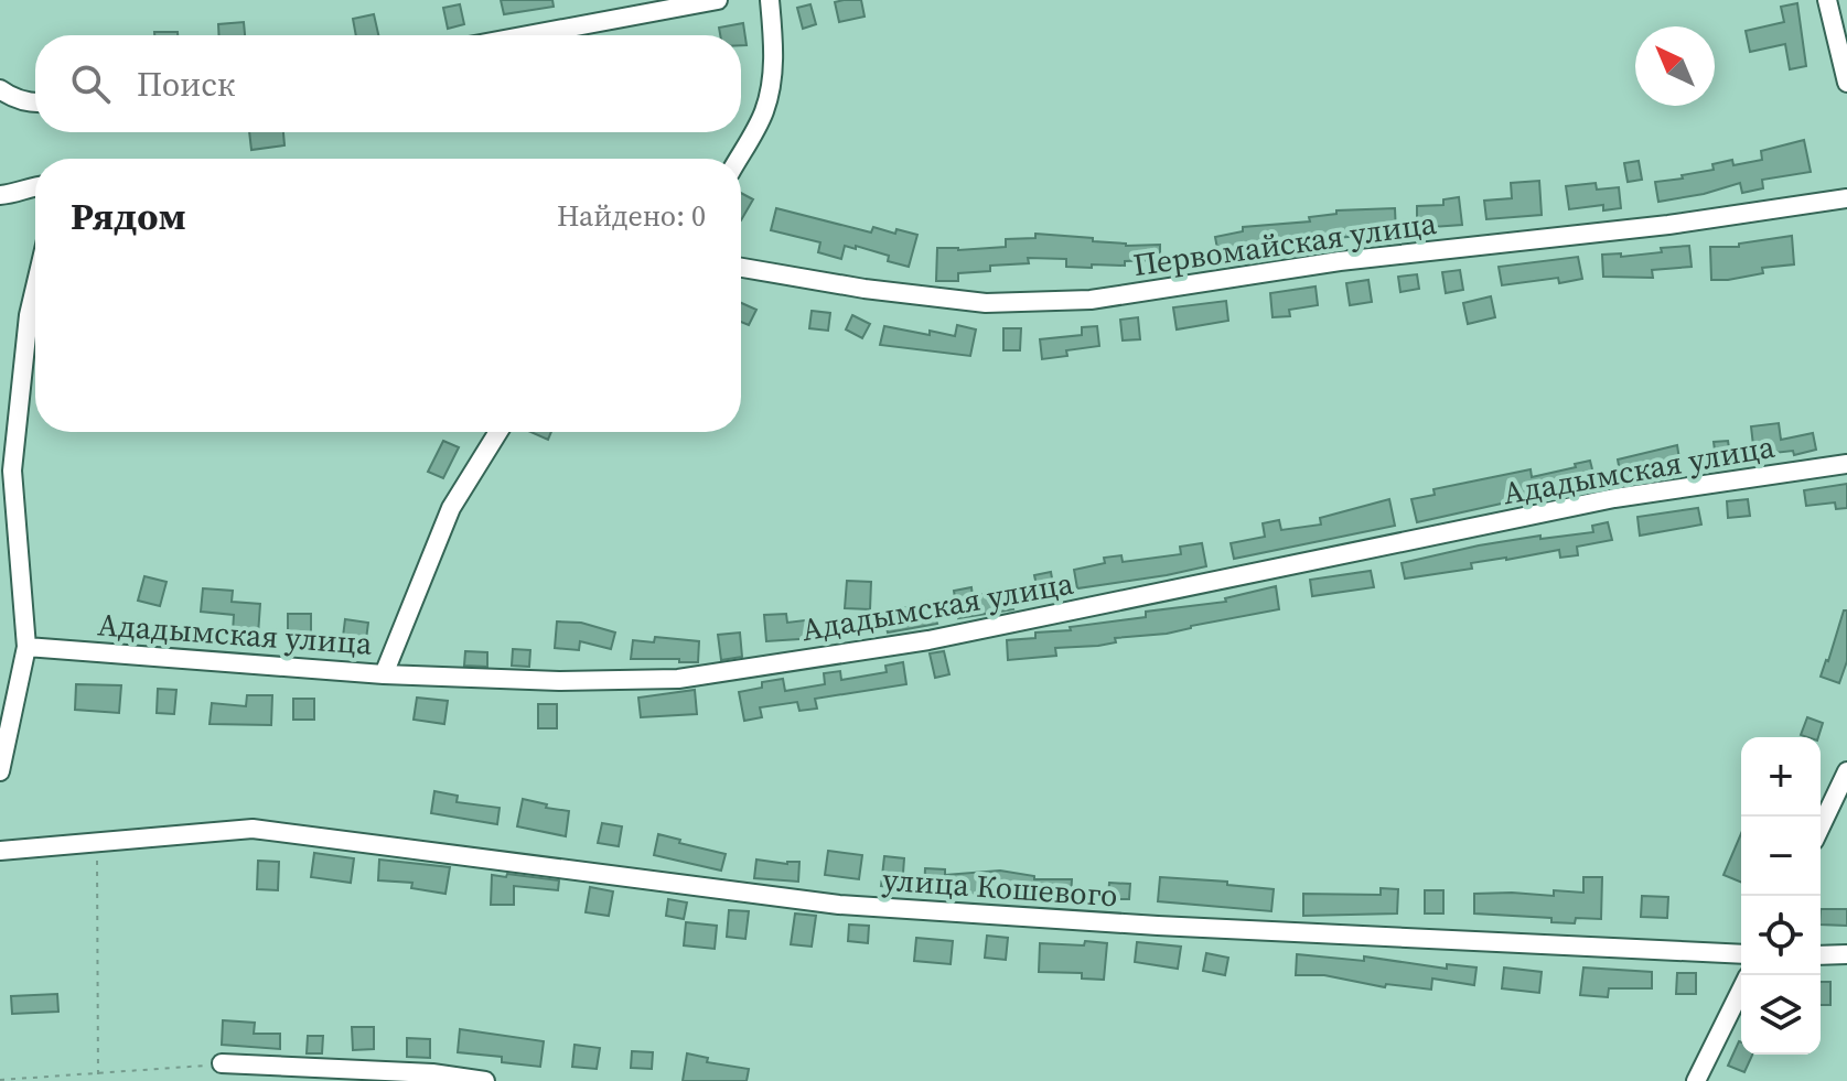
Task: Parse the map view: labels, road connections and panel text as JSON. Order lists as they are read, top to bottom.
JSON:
{
  "streets": {
    "street": ["Первомайская улица", "Ададымская улица", "улица Кошевого"]
  },
  "north": "top left",
  "page": {
    "search": "Поиск",
    "heading": ["Рядом", "Найдено: 0"],
    "map_buttons": ["+", "−"]
  }
}
